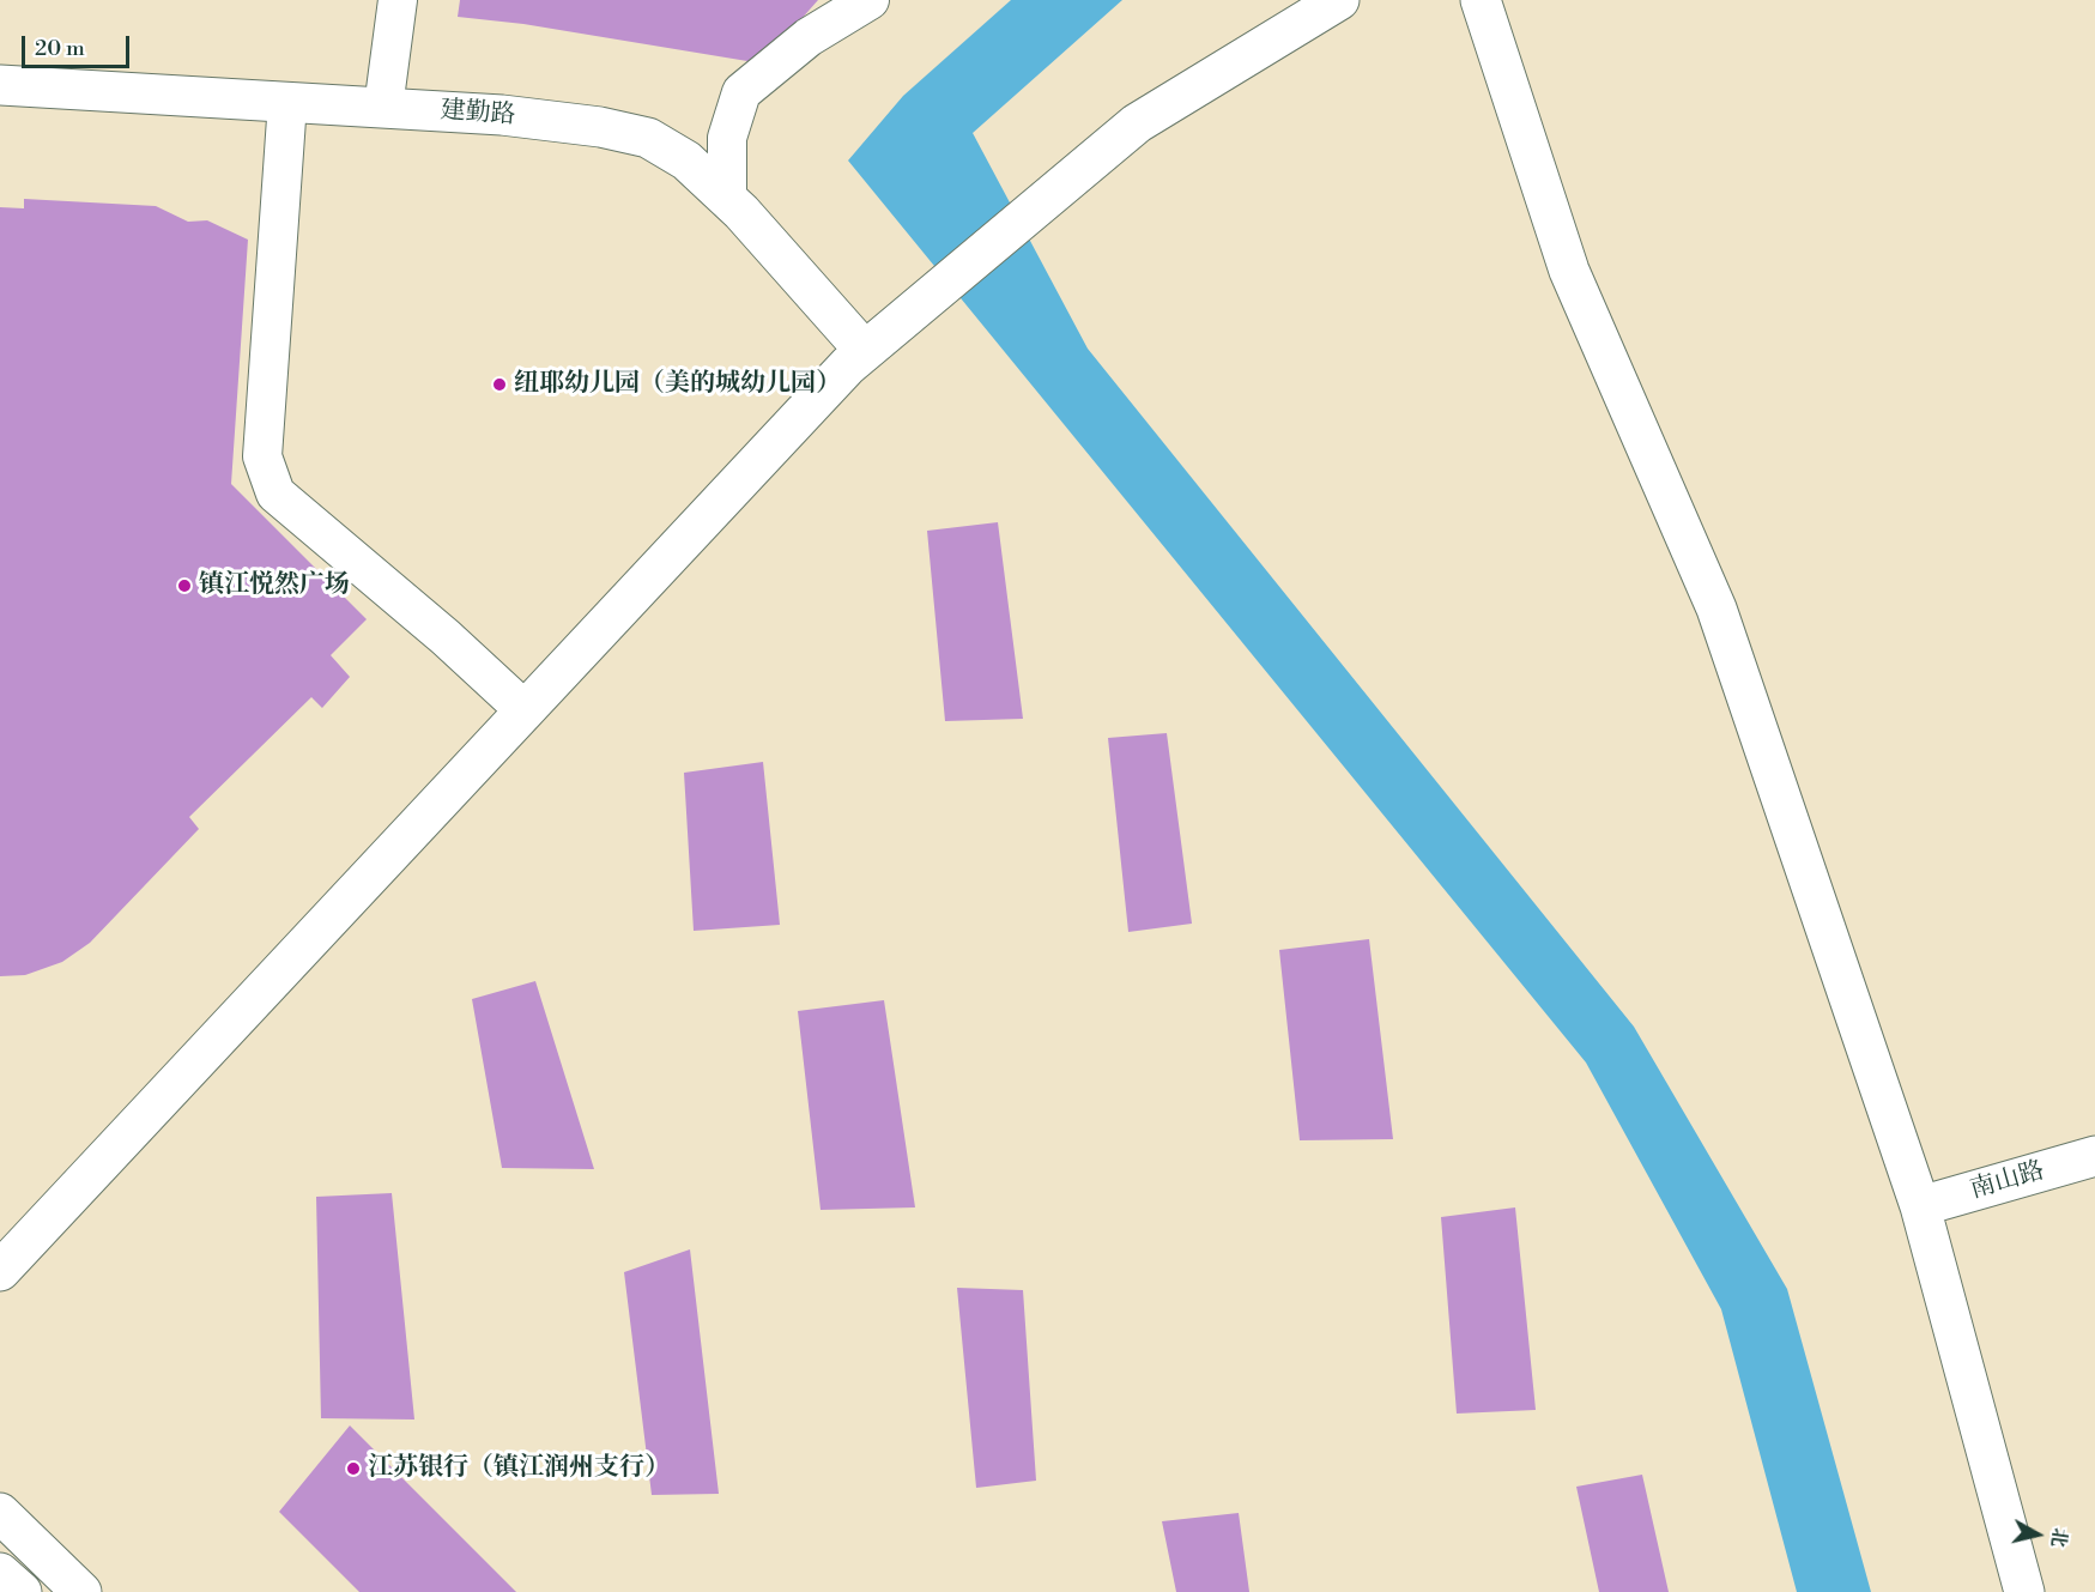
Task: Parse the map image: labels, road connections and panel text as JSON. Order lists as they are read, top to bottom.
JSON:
{
  "streets": {
    "street": ["建勤路", "南山路"]
  },
  "places": ["纽耶幼儿园（美的城幼儿园）", "镇江悦然广场", "江苏银行（镇江润州支行）"],
  "scale_bar": "20 m",
  "north": "right"
}
